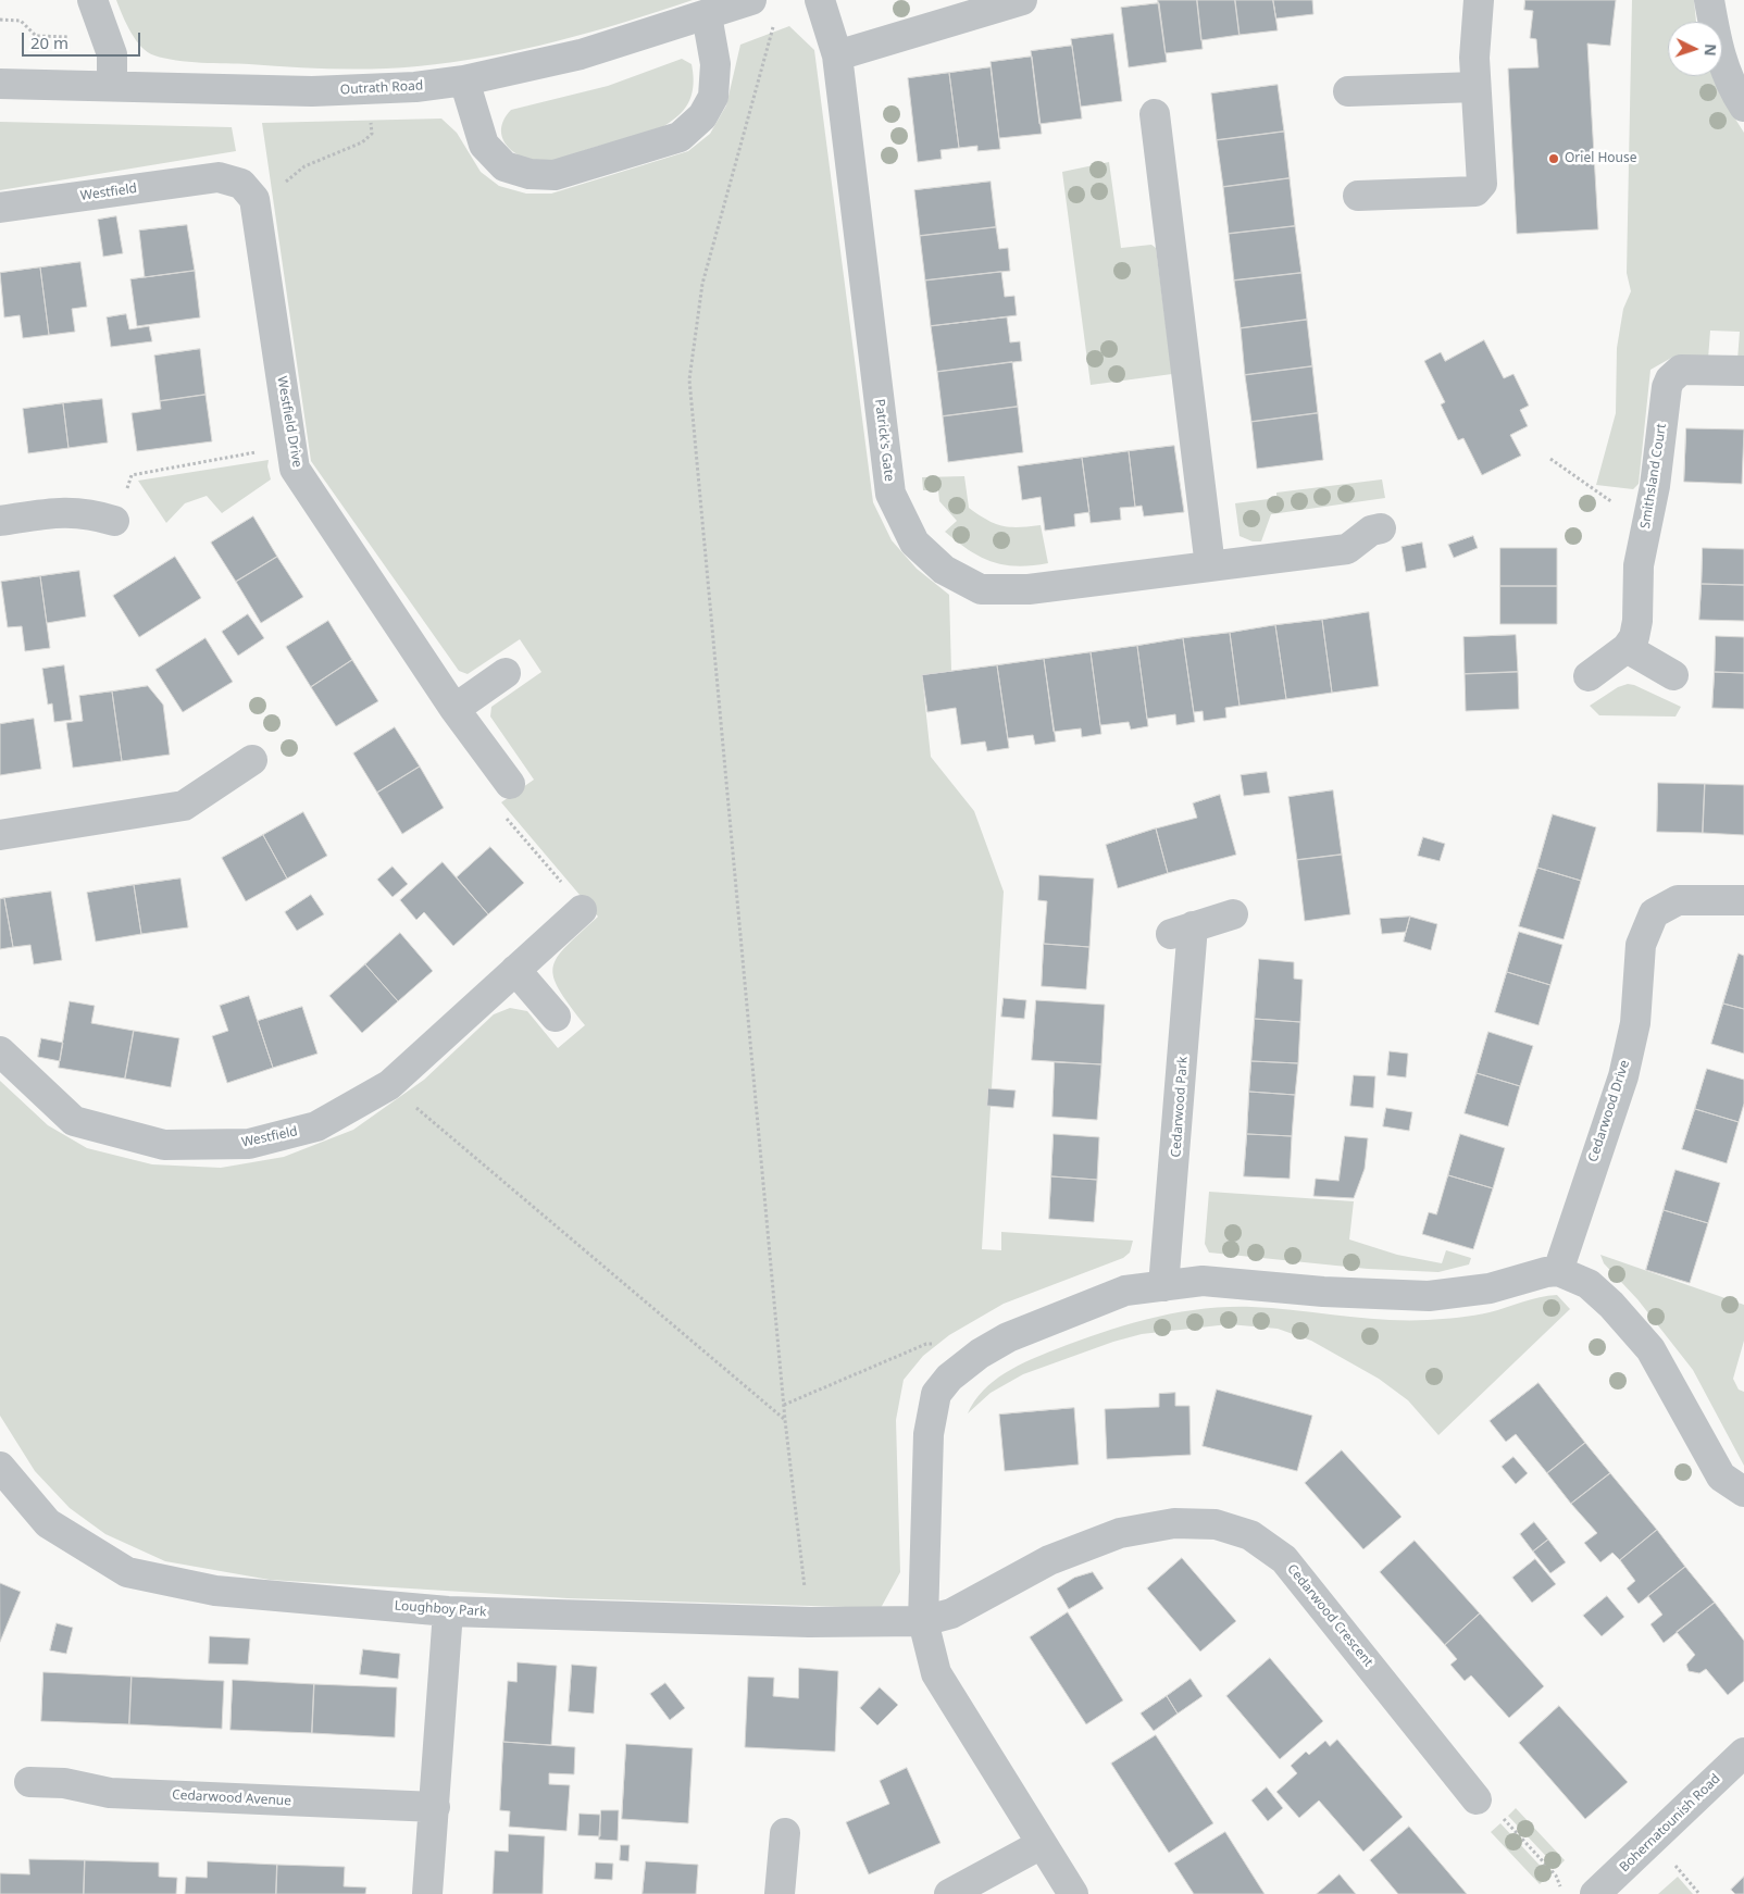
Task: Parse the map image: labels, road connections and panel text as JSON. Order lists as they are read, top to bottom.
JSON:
{
  "streets": {
    "street": [
      "Outrath Road",
      "Westfield",
      "Westfield Drive",
      "Patrick's Gate",
      "Smithsland Court",
      "Cedarwood Park",
      "Cedarwood Drive",
      "Loughboy Park",
      "Cedarwood Crescent",
      "Cedarwood Avenue",
      "Bohernatounish Road"
    ]
  },
  "crossings": [
    ["Westfield", "Westfield Drive"],
    ["Loughboy Park", "Cedarwood Crescent"]
  ],
  "places": ["Oriel House"],
  "scale_bar": "20 m",
  "north": "right"
}
